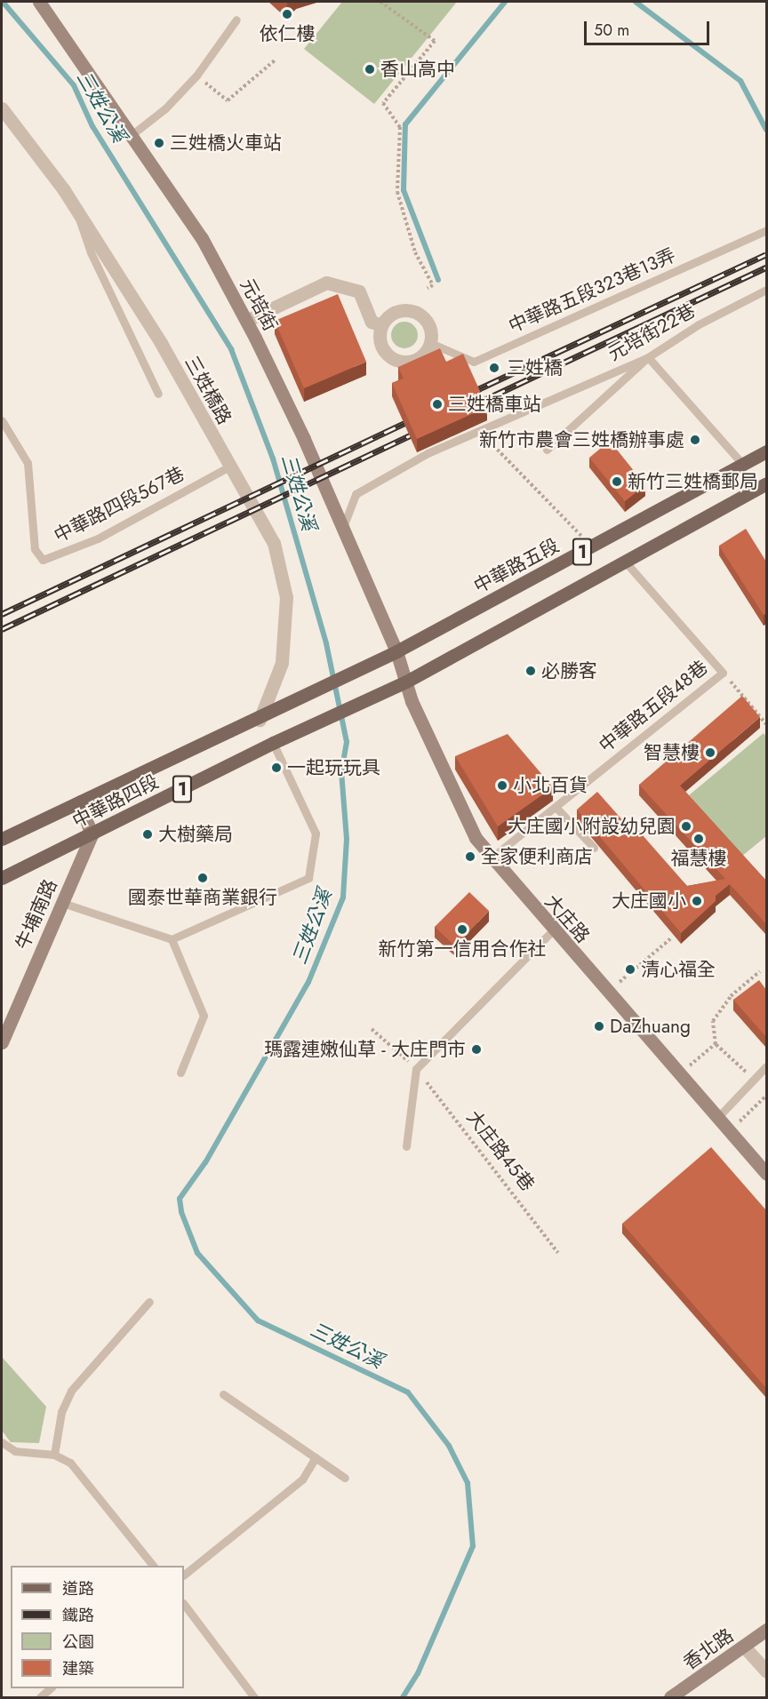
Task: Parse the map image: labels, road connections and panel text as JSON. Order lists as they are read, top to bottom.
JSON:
{
  "streets": {
    "main road": ["1", "中華路五段", "中華路四段"],
    "street": [
      "元培街",
      "三姓橋路",
      "牛埔南路",
      "大庄路",
      "香北路"
    ],
    "lane": [
      "中華路五段323巷13弄",
      "元培街22巷",
      "中華路四段567巷",
      "中華路五段48巷"
    ],
    "path": ["大庄路45巷"]
  },
  "crossings": [
    ["元培街", "元培街22巷"],
    ["元培街", "1"],
    ["元培街", "中華路五段"],
    ["元培街", "大庄路"],
    ["三姓橋路", "中華路四段567巷"],
    ["三姓橋路", "1"],
    ["三姓橋路", "中華路四段"],
    ["1", "中華路五段"],
    ["1", "中華路五段48巷"],
    ["1", "中華路四段"],
    ["1", "大庄路"],
    ["中華路五段", "大庄路"],
    ["中華路五段48巷", "大庄路"],
    ["中華路四段", "牛埔南路"]
  ],
  "water": ["三姓公溪"],
  "places": [
    "依仁樓",
    "香山高中",
    "三姓橋火車站",
    "三姓橋",
    "三姓橋車站",
    "新竹市農會三姓橋辦事處",
    "新竹三姓橋郵局",
    "必勝客",
    "智慧樓",
    "一起玩玩具",
    "小北百貨",
    "大庄國小附設幼兒園",
    "大樹藥局",
    "福慧樓",
    "全家便利商店",
    "國泰世華商業銀行",
    "大庄國小",
    "新竹第一信用合作社",
    "清心福全",
    "DaZhuang",
    "瑪露連嫩仙草 - 大庄門市"
  ],
  "legend": [
    "道路",
    "鐵路",
    "公園",
    "建築"
  ],
  "scale_bar": "50 m"
}
